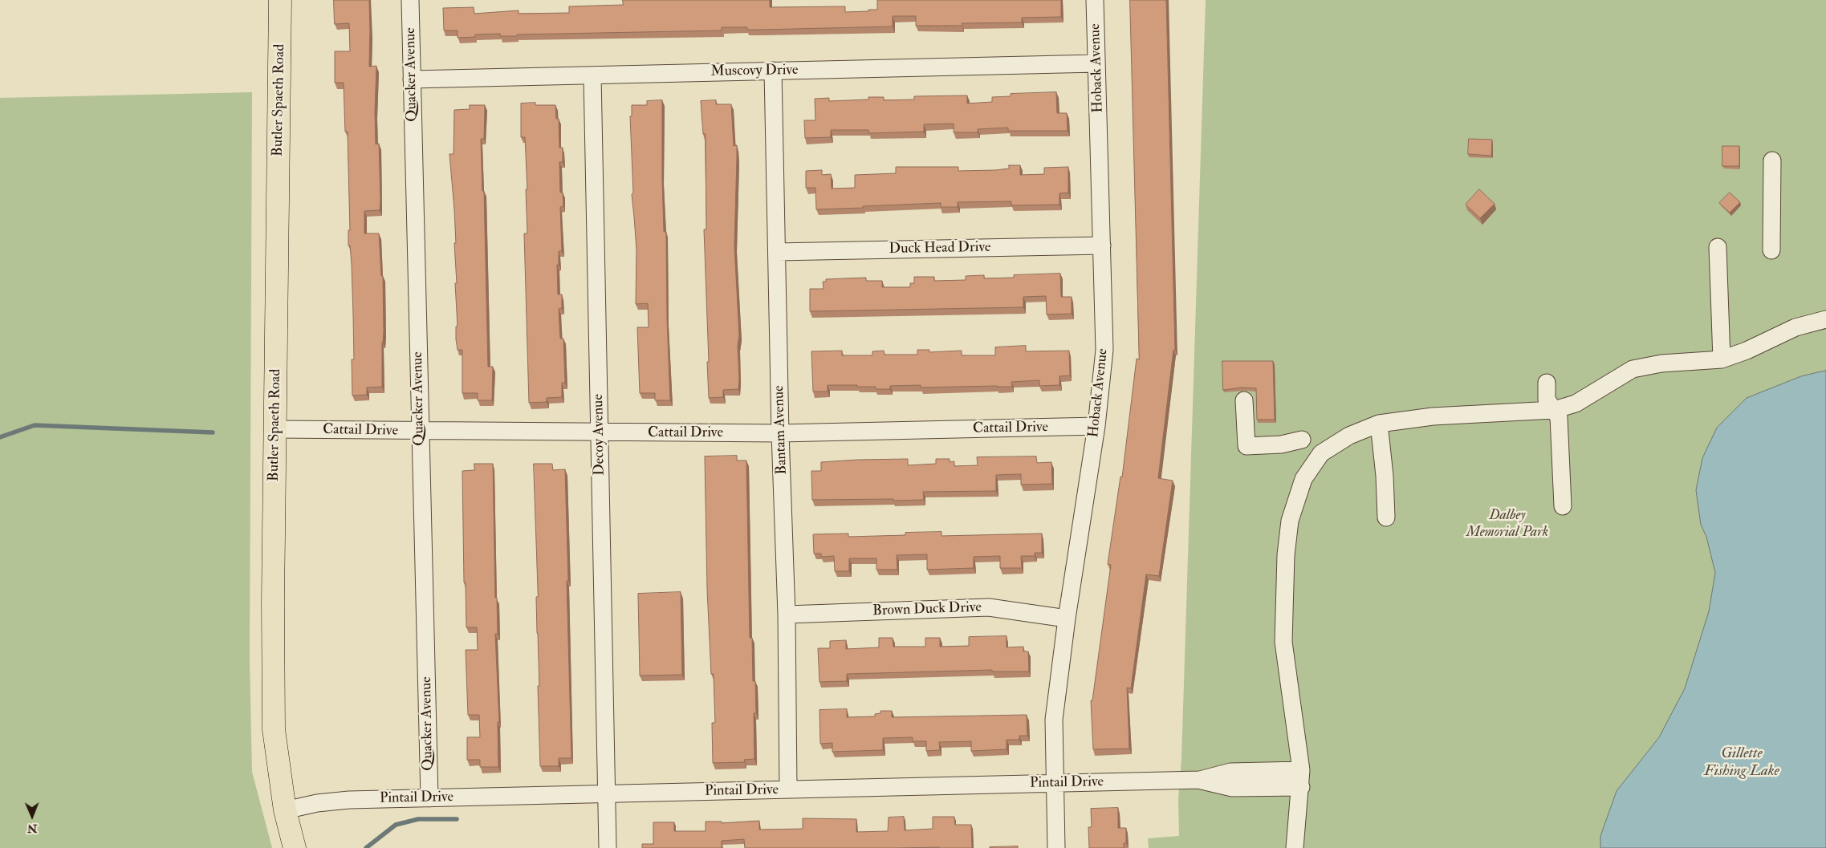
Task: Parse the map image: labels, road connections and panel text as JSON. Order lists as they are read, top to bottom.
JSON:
{
  "streets": {
    "main road": ["Butler Spaeth Road"],
    "street": [
      "Hoback Avenue",
      "Muscovy Drive",
      "Quacker Avenue",
      "Duck Head Drive",
      "Cattail Drive",
      "Bantam Avenue",
      "Decoy Avenue",
      "Brown Duck Drive",
      "Pintail Drive"
    ]
  },
  "crossings": [
    ["Hoback Avenue", "Muscovy Drive"],
    ["Hoback Avenue", "Duck Head Drive"],
    ["Hoback Avenue", "Cattail Drive"],
    ["Hoback Avenue", "Brown Duck Drive"],
    ["Hoback Avenue", "Pintail Drive"],
    ["Muscovy Drive", "Quacker Avenue"],
    ["Muscovy Drive", "Bantam Avenue"],
    ["Muscovy Drive", "Decoy Avenue"],
    ["Quacker Avenue", "Cattail Drive"],
    ["Quacker Avenue", "Pintail Drive"],
    ["Butler Spaeth Road", "Cattail Drive"],
    ["Butler Spaeth Road", "Pintail Drive"],
    ["Duck Head Drive", "Bantam Avenue"],
    ["Cattail Drive", "Bantam Avenue"],
    ["Cattail Drive", "Decoy Avenue"],
    ["Bantam Avenue", "Brown Duck Drive"],
    ["Bantam Avenue", "Pintail Drive"],
    ["Decoy Avenue", "Pintail Drive"]
  ],
  "water": ["Gillette Fishing Lake"],
  "parks": ["Dalbey Memorial Park"],
  "north": "bottom"
}
